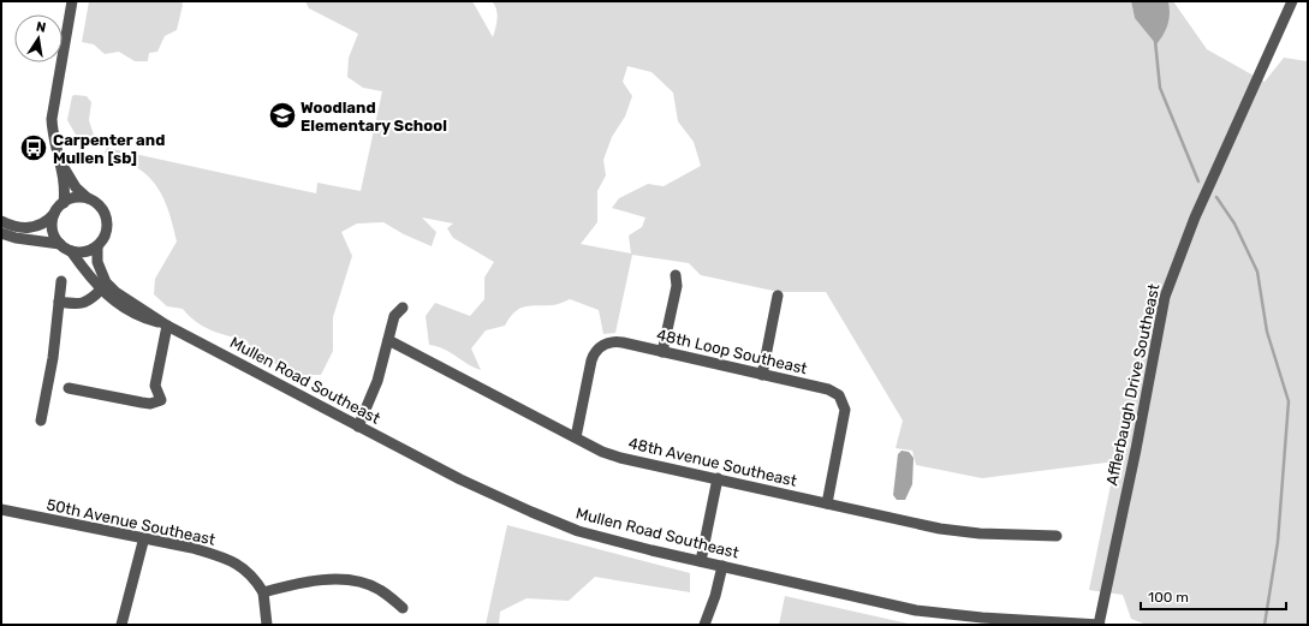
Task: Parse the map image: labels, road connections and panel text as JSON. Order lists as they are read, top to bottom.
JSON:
{
  "streets": {
    "street": [
      "48th Loop Southeast",
      "Mullen Road Southeast",
      "Afflerbaugh Drive Southeast",
      "48th Avenue Southeast",
      "50th Avenue Southeast"
    ]
  },
  "crossings": [
    ["48th Loop Southeast", "48th Avenue Southeast"],
    ["Mullen Road Southeast", "Afflerbaugh Drive Southeast"]
  ],
  "places": {
    "school or university": ["Woodland Elementary School"],
    "bus stop": ["Carpenter and Mullen [sb]"]
  },
  "scale_bar": "100 m",
  "north": "top"
}
